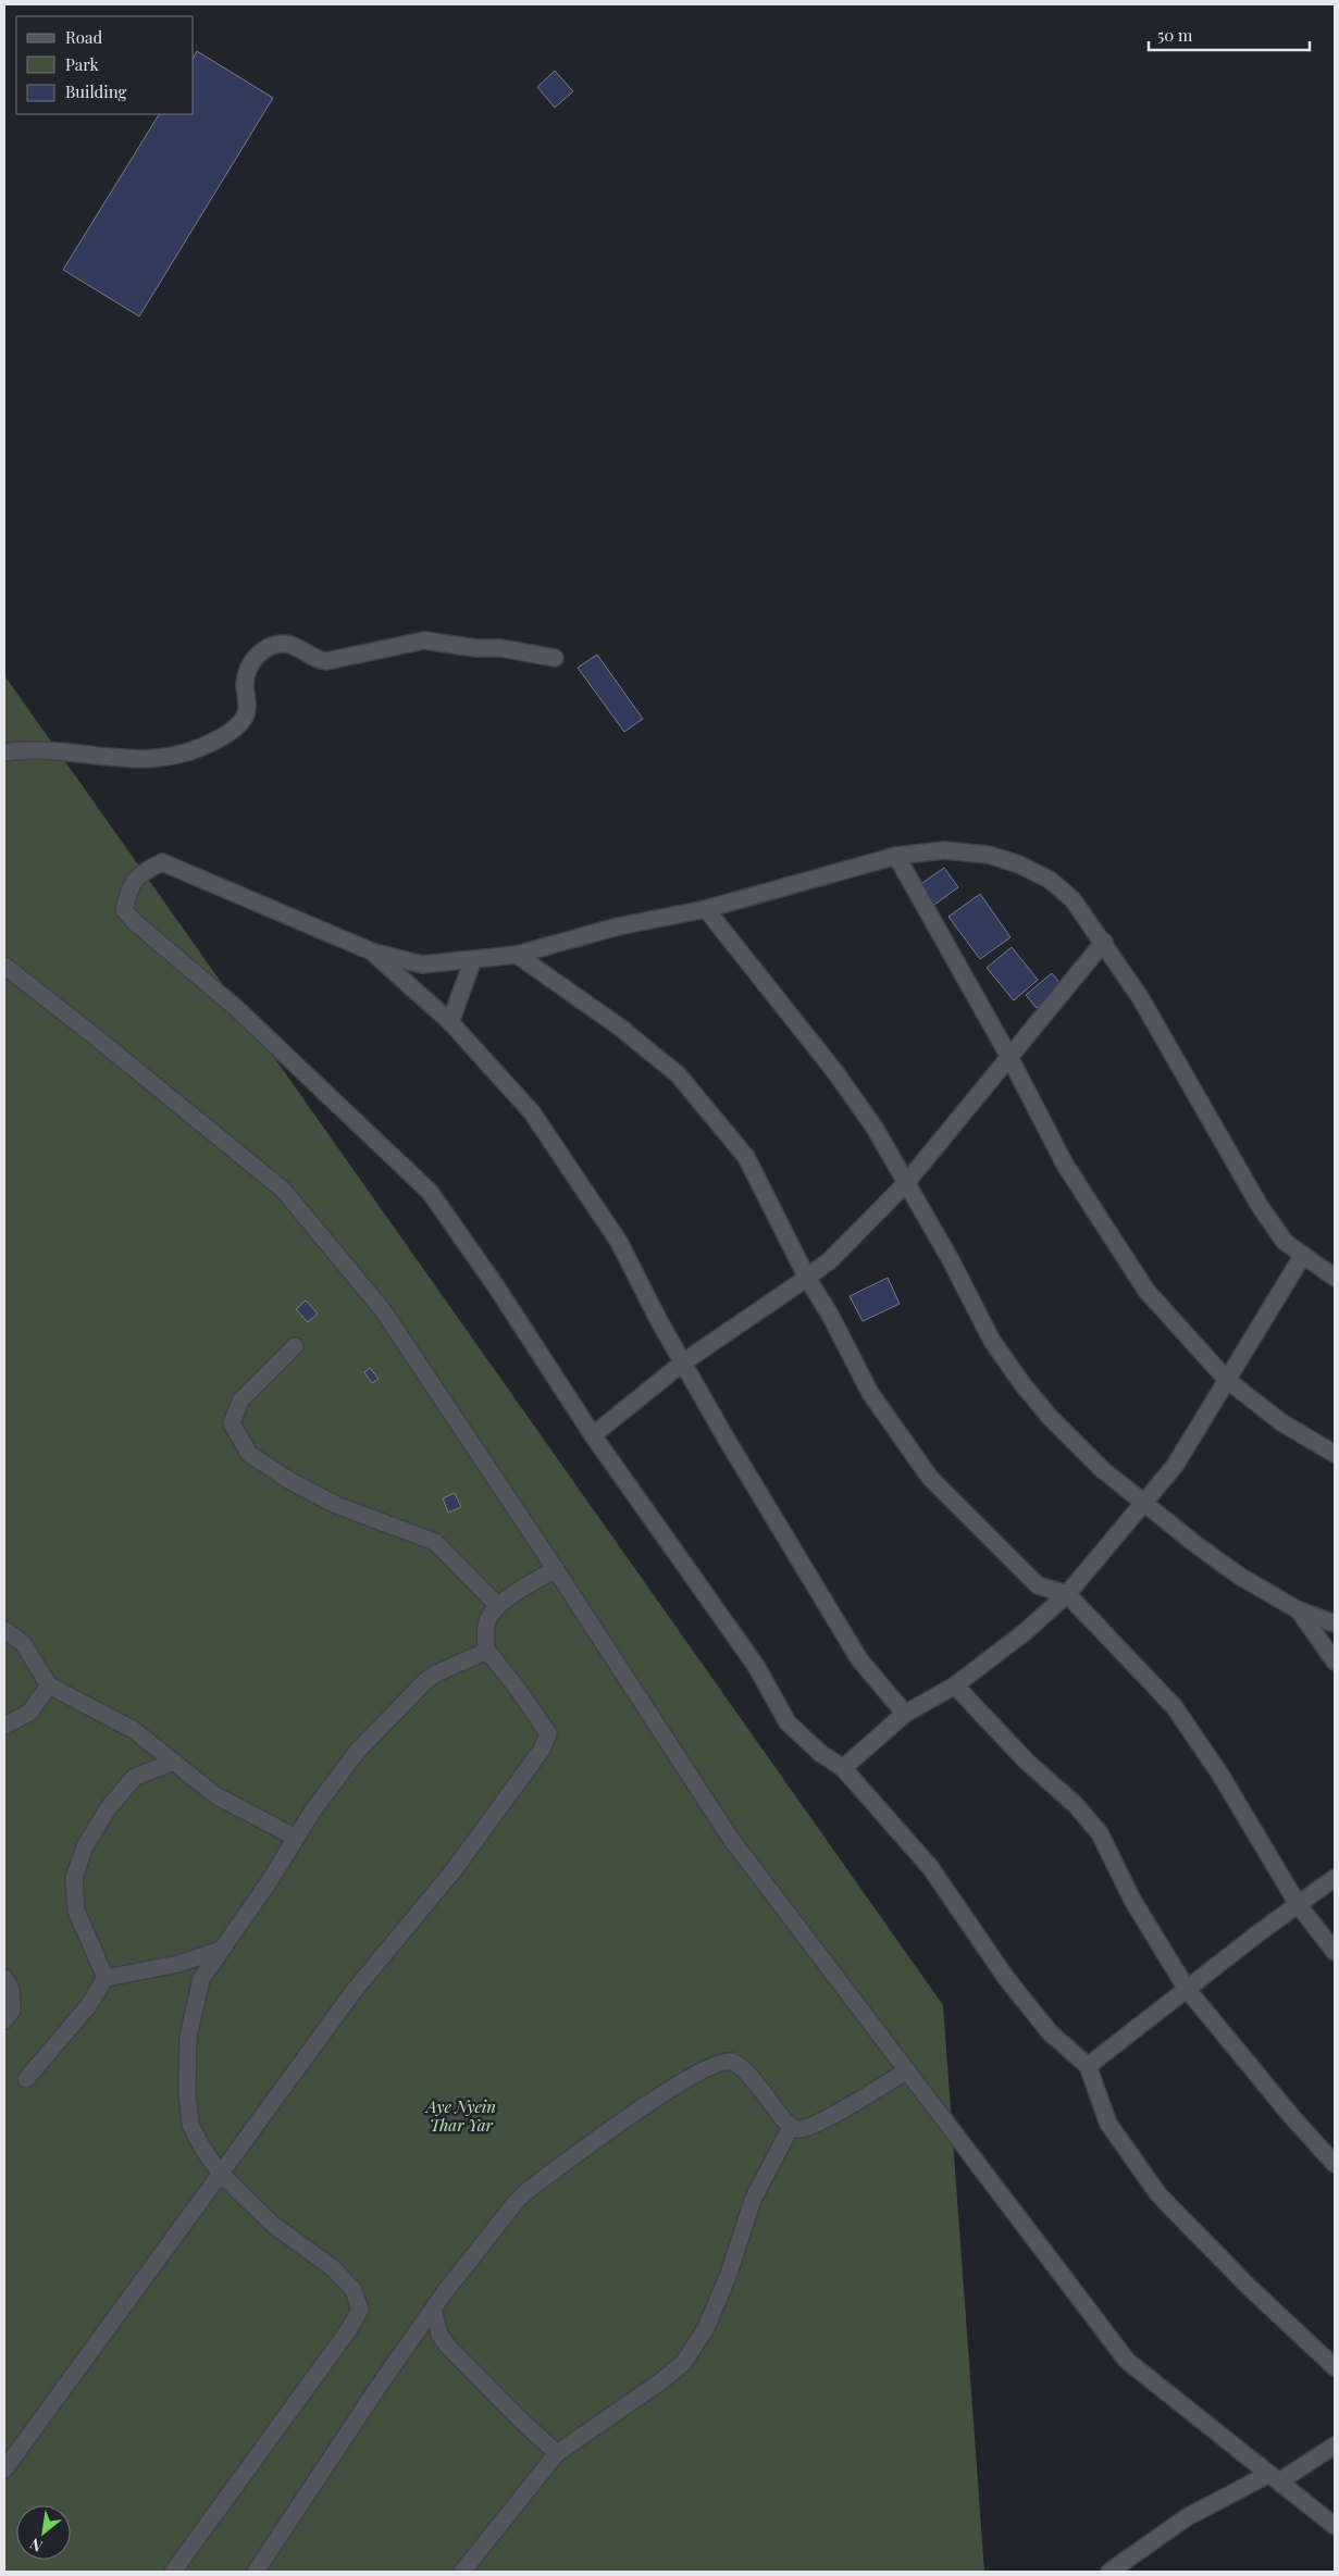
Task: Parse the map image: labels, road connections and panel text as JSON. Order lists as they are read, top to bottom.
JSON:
{
  "parks": ["Aye Nyein Thar Yar"],
  "legend": ["Road", "Park", "Building"],
  "scale_bar": "50 m",
  "north": "bottom left"
}
